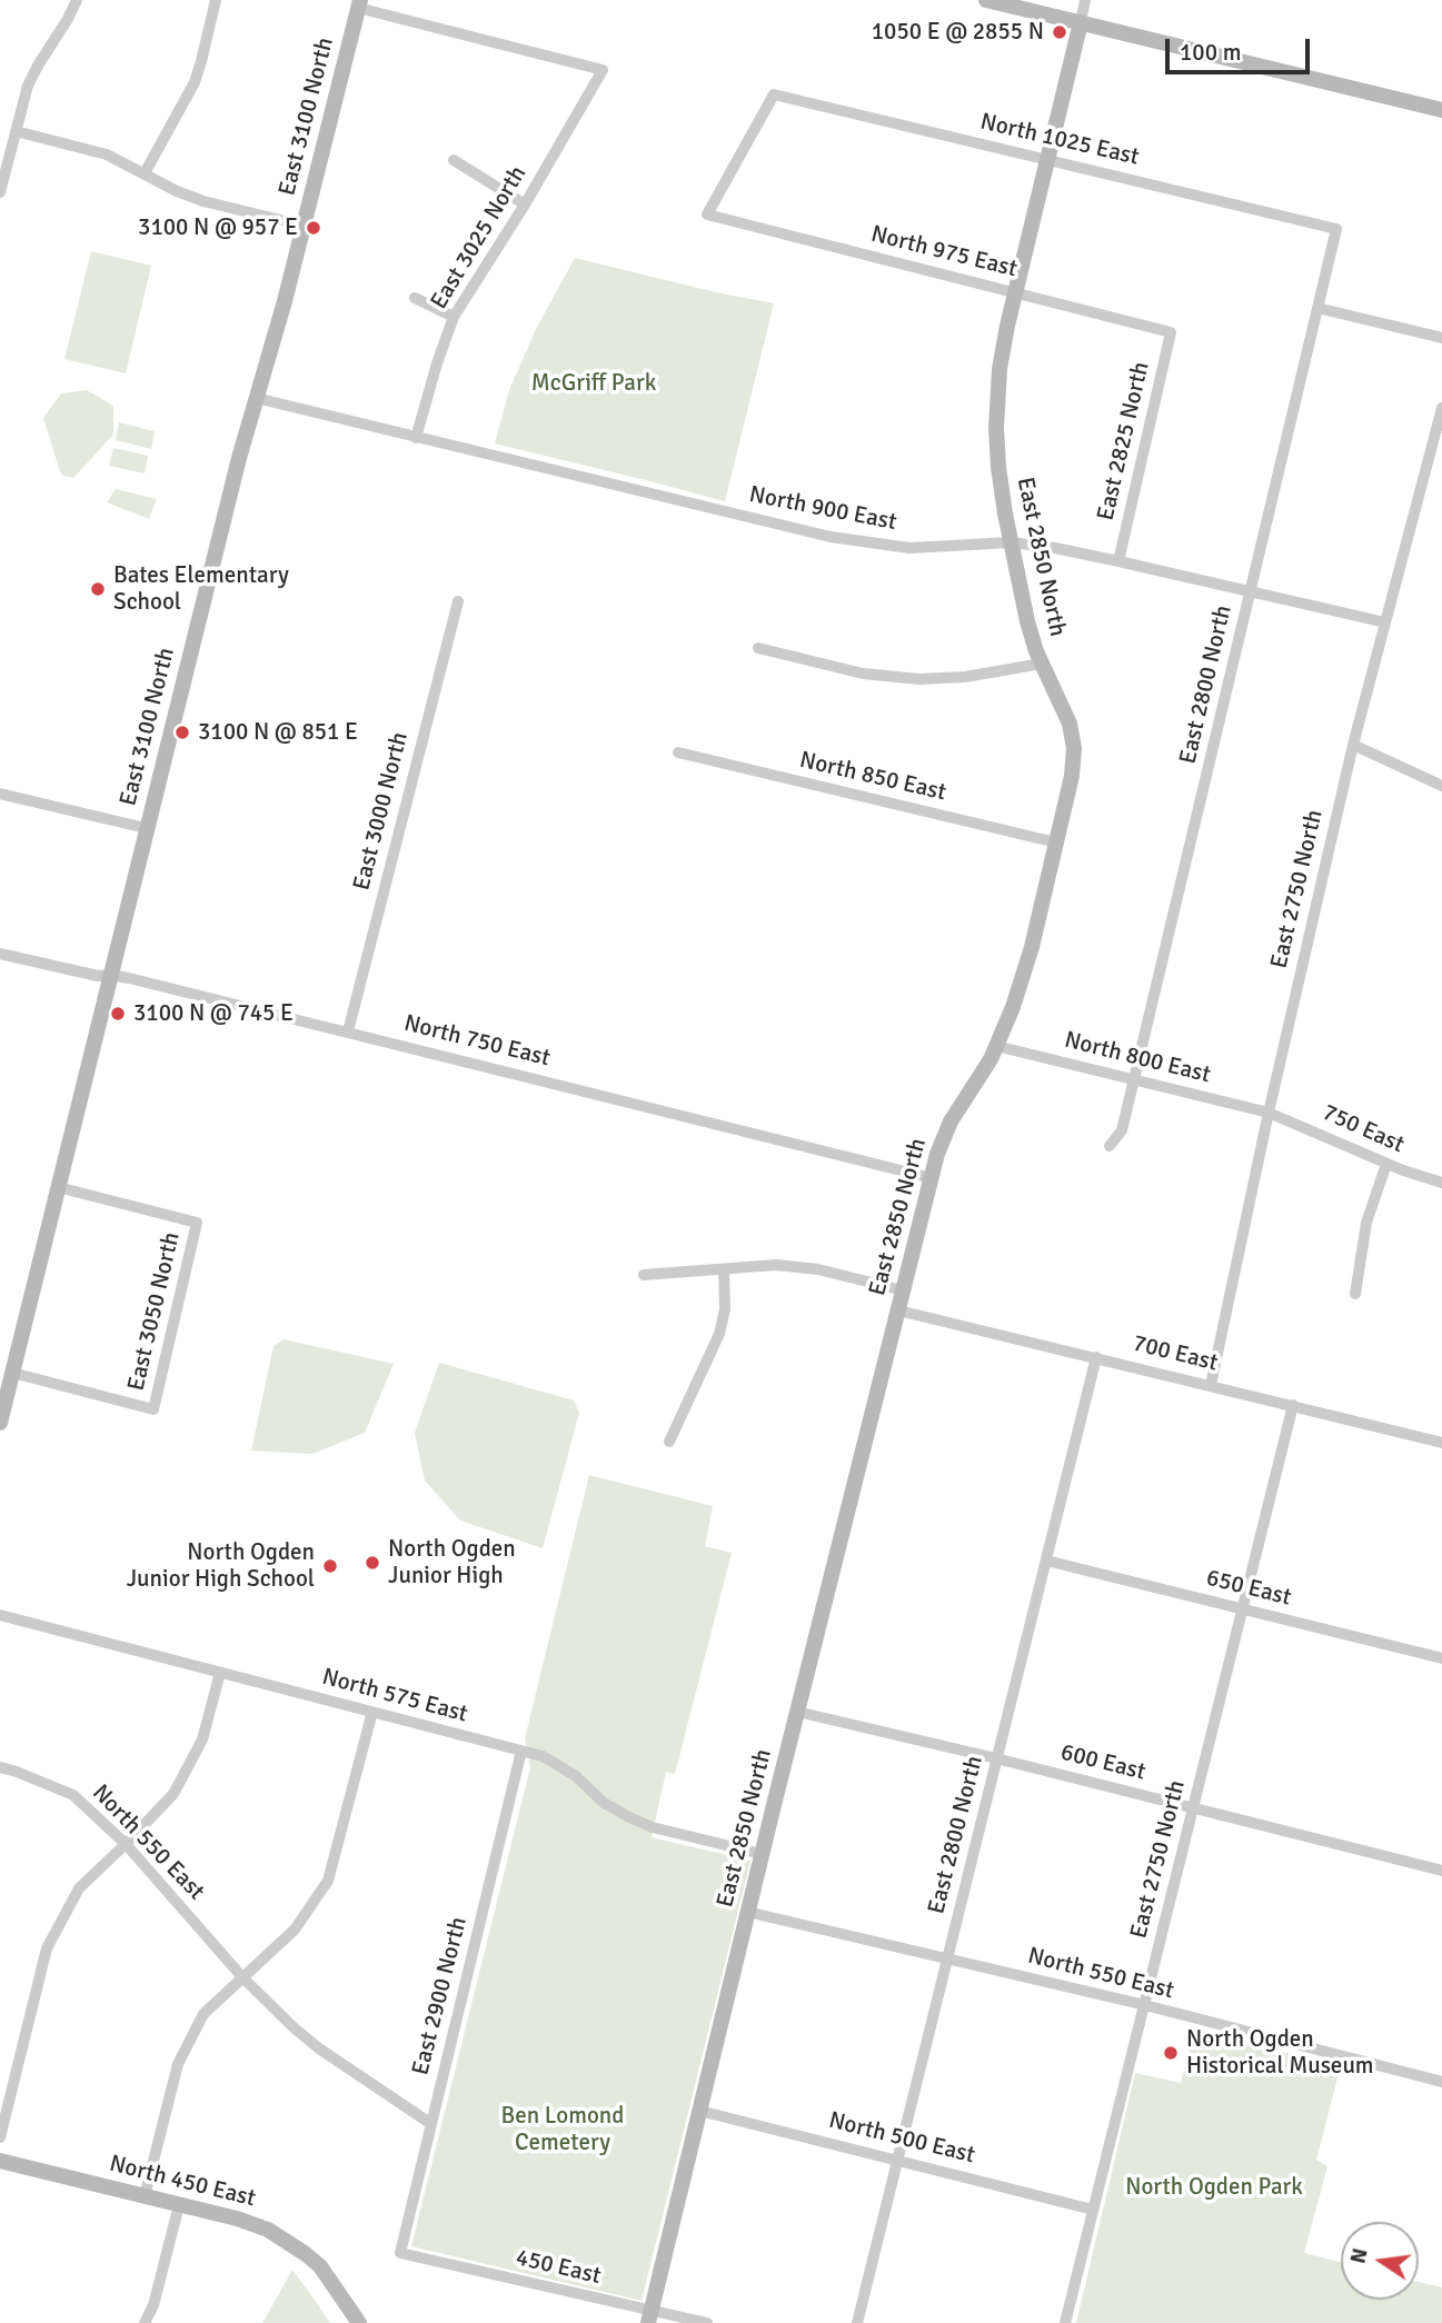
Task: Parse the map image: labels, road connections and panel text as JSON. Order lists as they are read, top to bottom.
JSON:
{
  "streets": {
    "street": [
      "East 3100 North",
      "North 1025 East",
      "East 3025 North",
      "North 975 East",
      "East 2825 North",
      "North 900 East",
      "East 2850 North",
      "East 2800 North",
      "North 850 East",
      "East 3000 North",
      "East 2750 North",
      "North 750 East",
      "North 800 East",
      "750 East",
      "East 3050 North",
      "700 East",
      "650 East",
      "North 575 East",
      "600 East",
      "North 550 East",
      "East 2900 North",
      "North 500 East",
      "North 450 East",
      "450 East"
    ]
  },
  "crossings": [
    ["East 3100 North", "East 3025 North"],
    ["East 3100 North", "North 900 East"],
    ["East 3100 North", "North 750 East"],
    ["East 3100 North", "East 3050 North"],
    ["North 1025 East", "North 975 East"],
    ["North 1025 East", "East 2850 North"],
    ["North 1025 East", "East 2800 North"],
    ["East 3025 North", "North 900 East"],
    ["North 975 East", "East 2825 North"],
    ["North 975 East", "East 2850 North"],
    ["East 2825 North", "North 900 East"],
    ["North 900 East", "East 2850 North"],
    ["North 900 East", "East 2800 North"],
    ["North 900 East", "East 2750 North"],
    ["East 2850 North", "North 850 East"],
    ["East 2850 North", "North 750 East"],
    ["East 2850 North", "North 800 East"],
    ["East 2850 North", "700 East"],
    ["East 2850 North", "North 575 East"],
    ["East 2850 North", "600 East"],
    ["East 2850 North", "North 550 East"],
    ["East 2850 North", "North 500 East"],
    ["East 2850 North", "450 East"],
    ["East 2800 North", "North 800 East"],
    ["East 2800 North", "700 East"],
    ["East 2800 North", "650 East"],
    ["East 2800 North", "600 East"],
    ["East 2800 North", "North 550 East"],
    ["East 2800 North", "North 500 East"],
    ["East 3000 North", "North 750 East"],
    ["East 2750 North", "North 800 East"],
    ["East 2750 North", "750 East"],
    ["East 2750 North", "700 East"],
    ["East 2750 North", "650 East"],
    ["East 2750 North", "600 East"],
    ["East 2750 North", "North 550 East"],
    ["East 2750 North", "North 500 East"],
    ["North 800 East", "750 East"],
    ["North 575 East", "East 2900 North"],
    ["East 2900 North", "450 East"]
  ],
  "parks": ["McGriff Park", "Ben Lomond Cemetery", "North Ogden Park"],
  "places": [
    "1050 E @ 2855 N",
    "3100 N @ 957 E",
    "Bates Elementary School",
    "3100 N @ 851 E",
    "3100 N @ 745 E",
    "North Ogden Junior High",
    "North Ogden Junior High School",
    "North Ogden Historical Museum"
  ],
  "scale_bar": "100 m",
  "north": "left"
}
